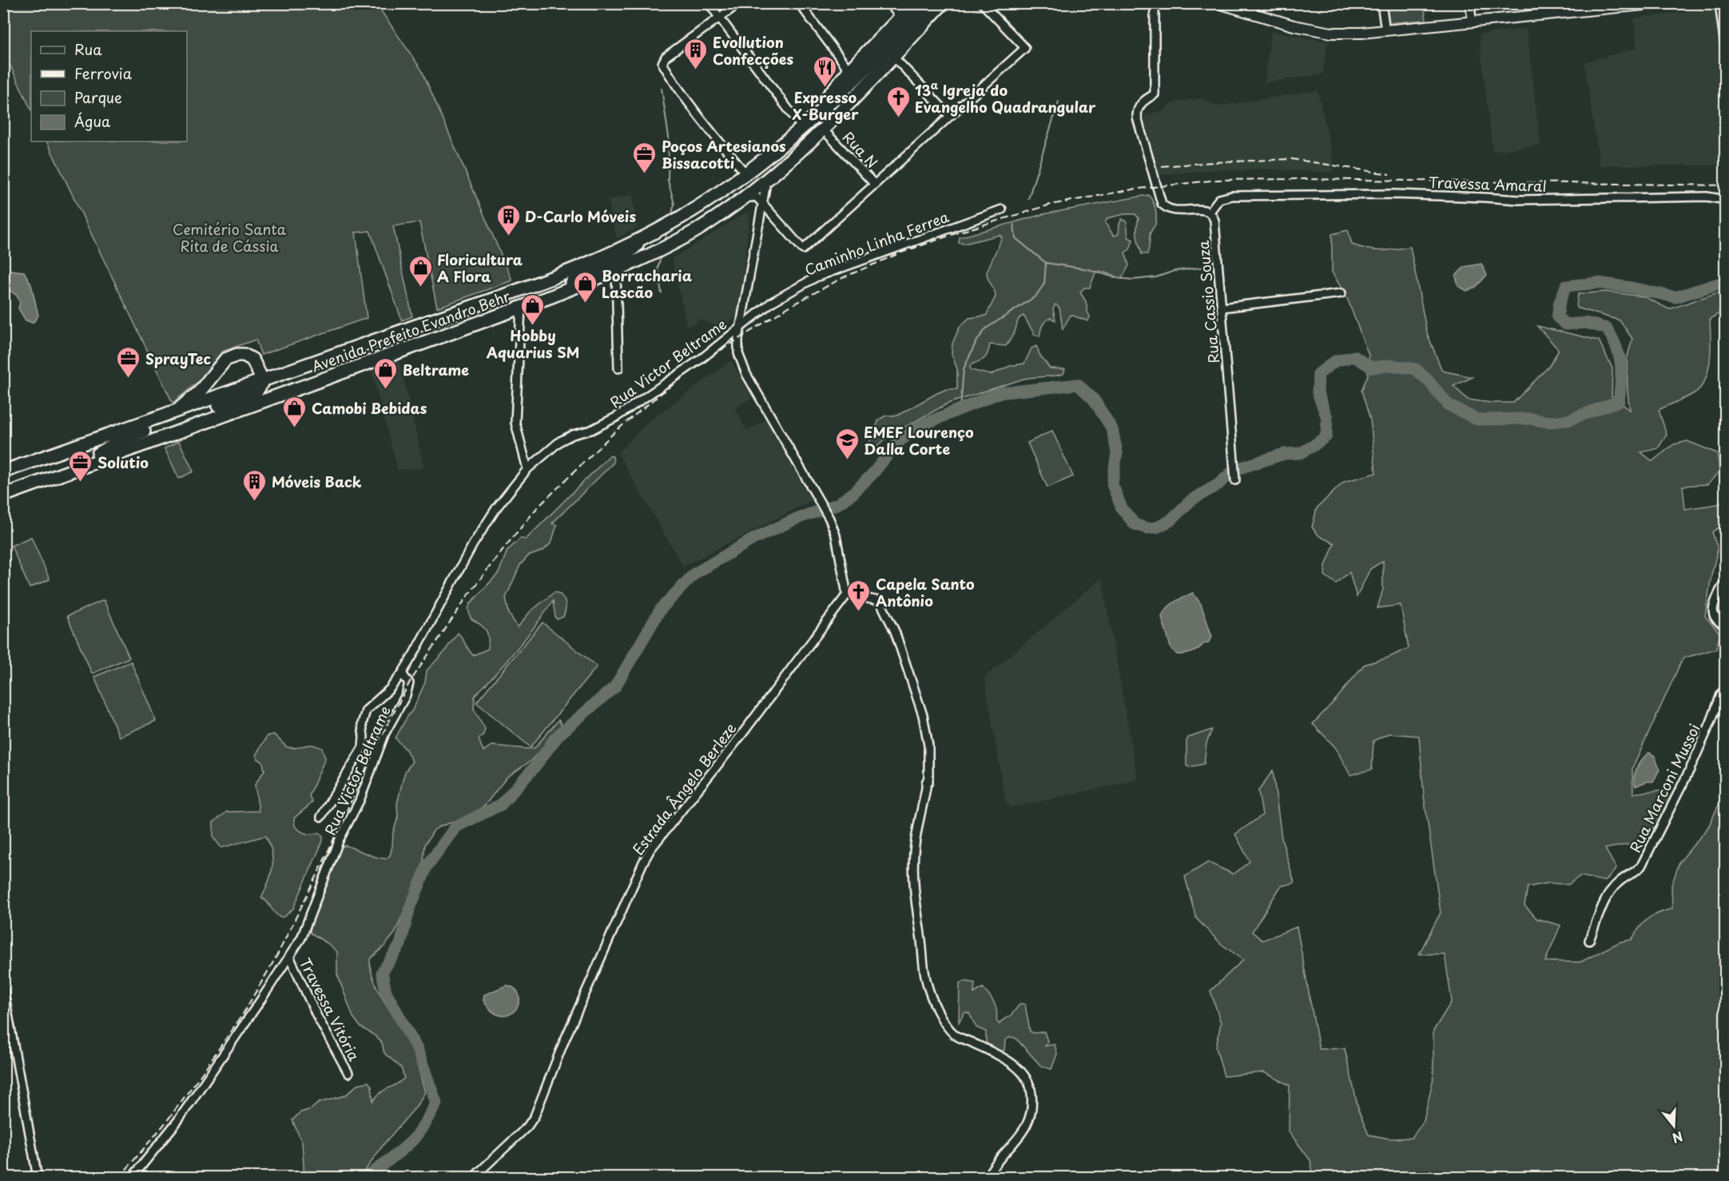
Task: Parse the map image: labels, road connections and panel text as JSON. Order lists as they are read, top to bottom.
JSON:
{
  "streets": {
    "highway": ["Avenida Prefeito Evandro Behr"],
    "street": [
      "Rua N",
      "Travessa Amaral",
      "Caminho Linha Ferrea",
      "Rua Cassio Souza",
      "Rua Victor Beltrame",
      "Rua Marconi Mussoi",
      "Estrada Ângelo Berleze",
      "Travessa Vitória"
    ]
  },
  "crossings": [
    ["Travessa Amaral", "Rua Cassio Souza"],
    ["Caminho Linha Ferrea", "Rua Victor Beltrame"],
    ["Rua Victor Beltrame", "Travessa Vitória"]
  ],
  "parks": ["Cemitério Santa Rita de Cássia"],
  "places": {
    "building": ["Evollution Confecções", "D-Carlo Móveis", "Móveis Back"],
    "restaurant": ["Expresso X-Burger"],
    "church": ["13ª Igreja do Evangelho Quadrangular", "Capela Santo Antônio"],
    "office": ["Poços Artesianos Bissacotti", "SprayTec", "Solutio"],
    "shop": [
      "Floricultura A Flora",
      "Borracharia Lascão",
      "Hobby Aquarius SM",
      "Beltrame",
      "Camobi Bebidas"
    ],
    "school or university": ["EMEF Lourenço Dalla Corte"]
  },
  "legend": [
    "Rua",
    "Ferrovia",
    "Parque",
    "Água"
  ],
  "north": "bottom"
}
